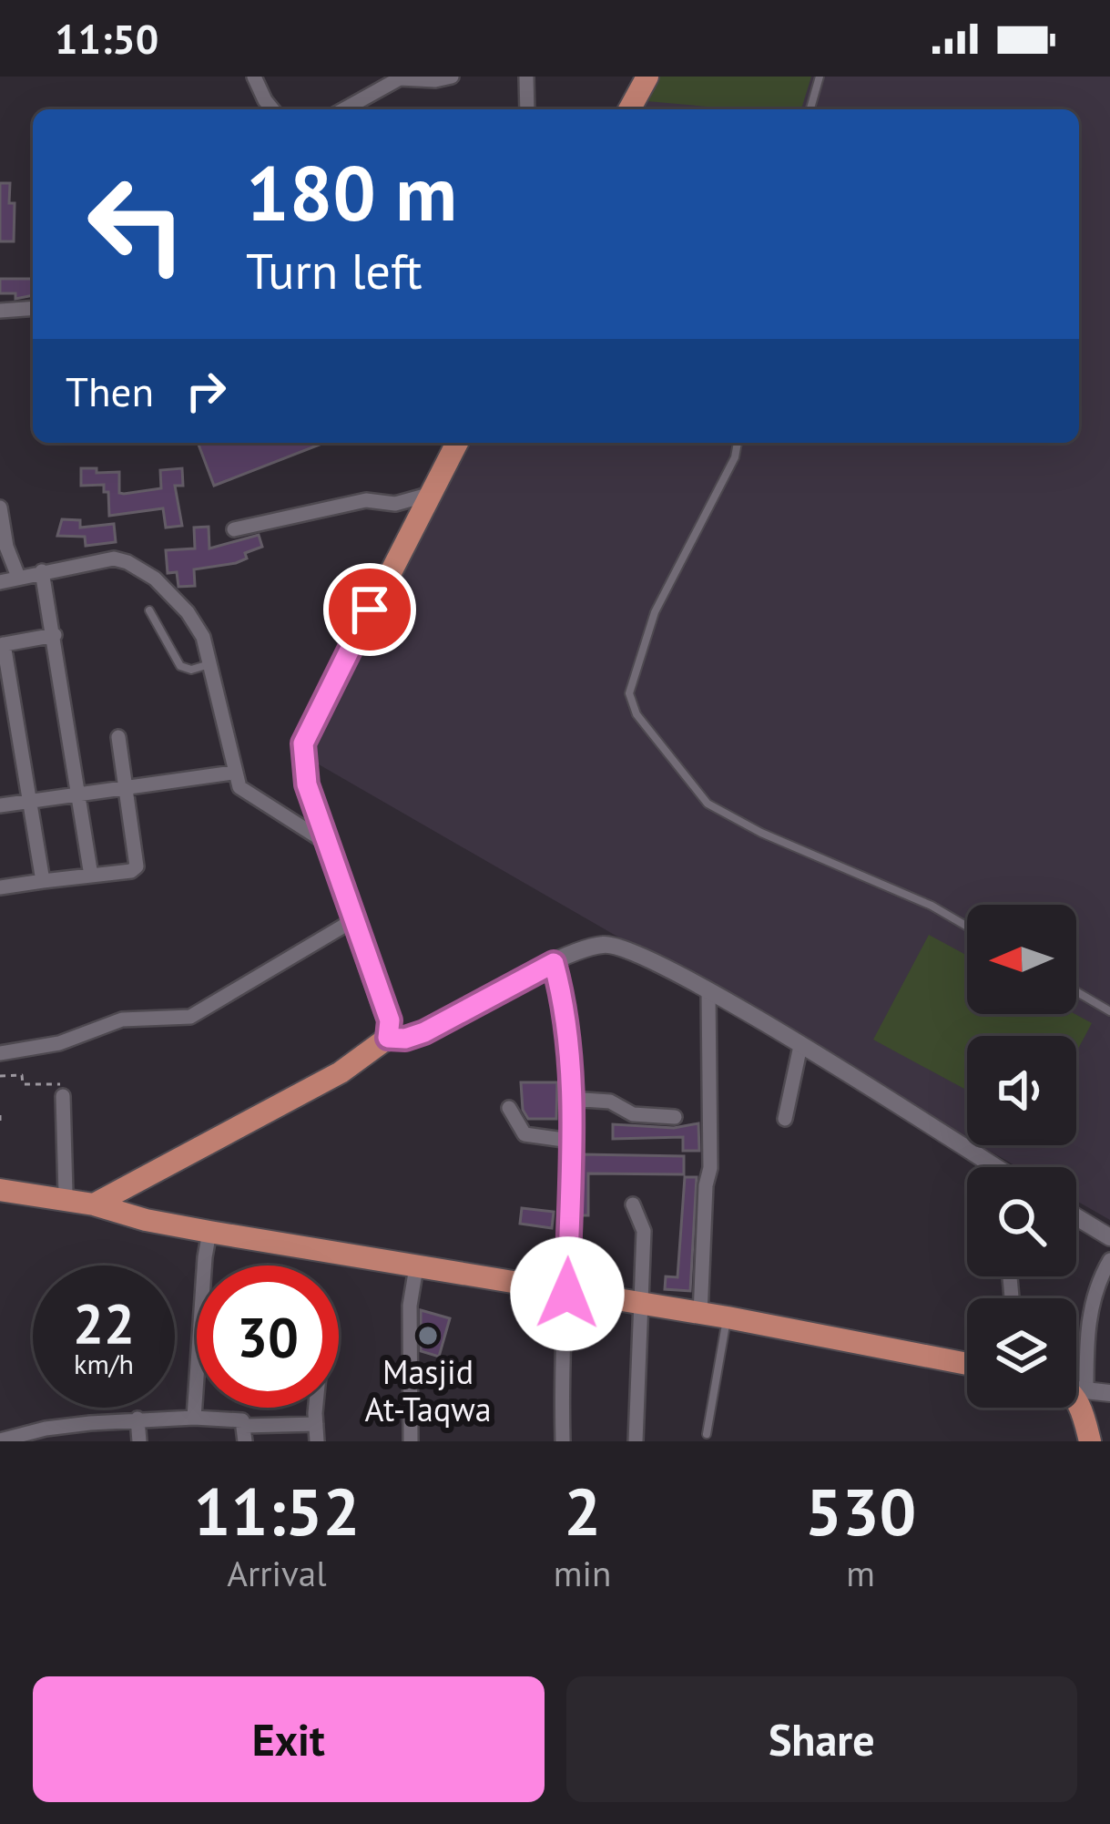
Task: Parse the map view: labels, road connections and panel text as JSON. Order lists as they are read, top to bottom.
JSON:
{
  "places": ["Masjid At-Taqwa"],
  "north": "left",
  "page": {
    "status": "11:50",
    "turn": ["180 m", "Turn left"],
    "then": "Then",
    "speed": "22 km/h",
    "limit": "30",
    "eta": [
      "11:52",
      "Arrival",
      "2",
      "min",
      "530",
      "m"
    ],
    "buttons": ["Exit", "Share"]
  }
}
